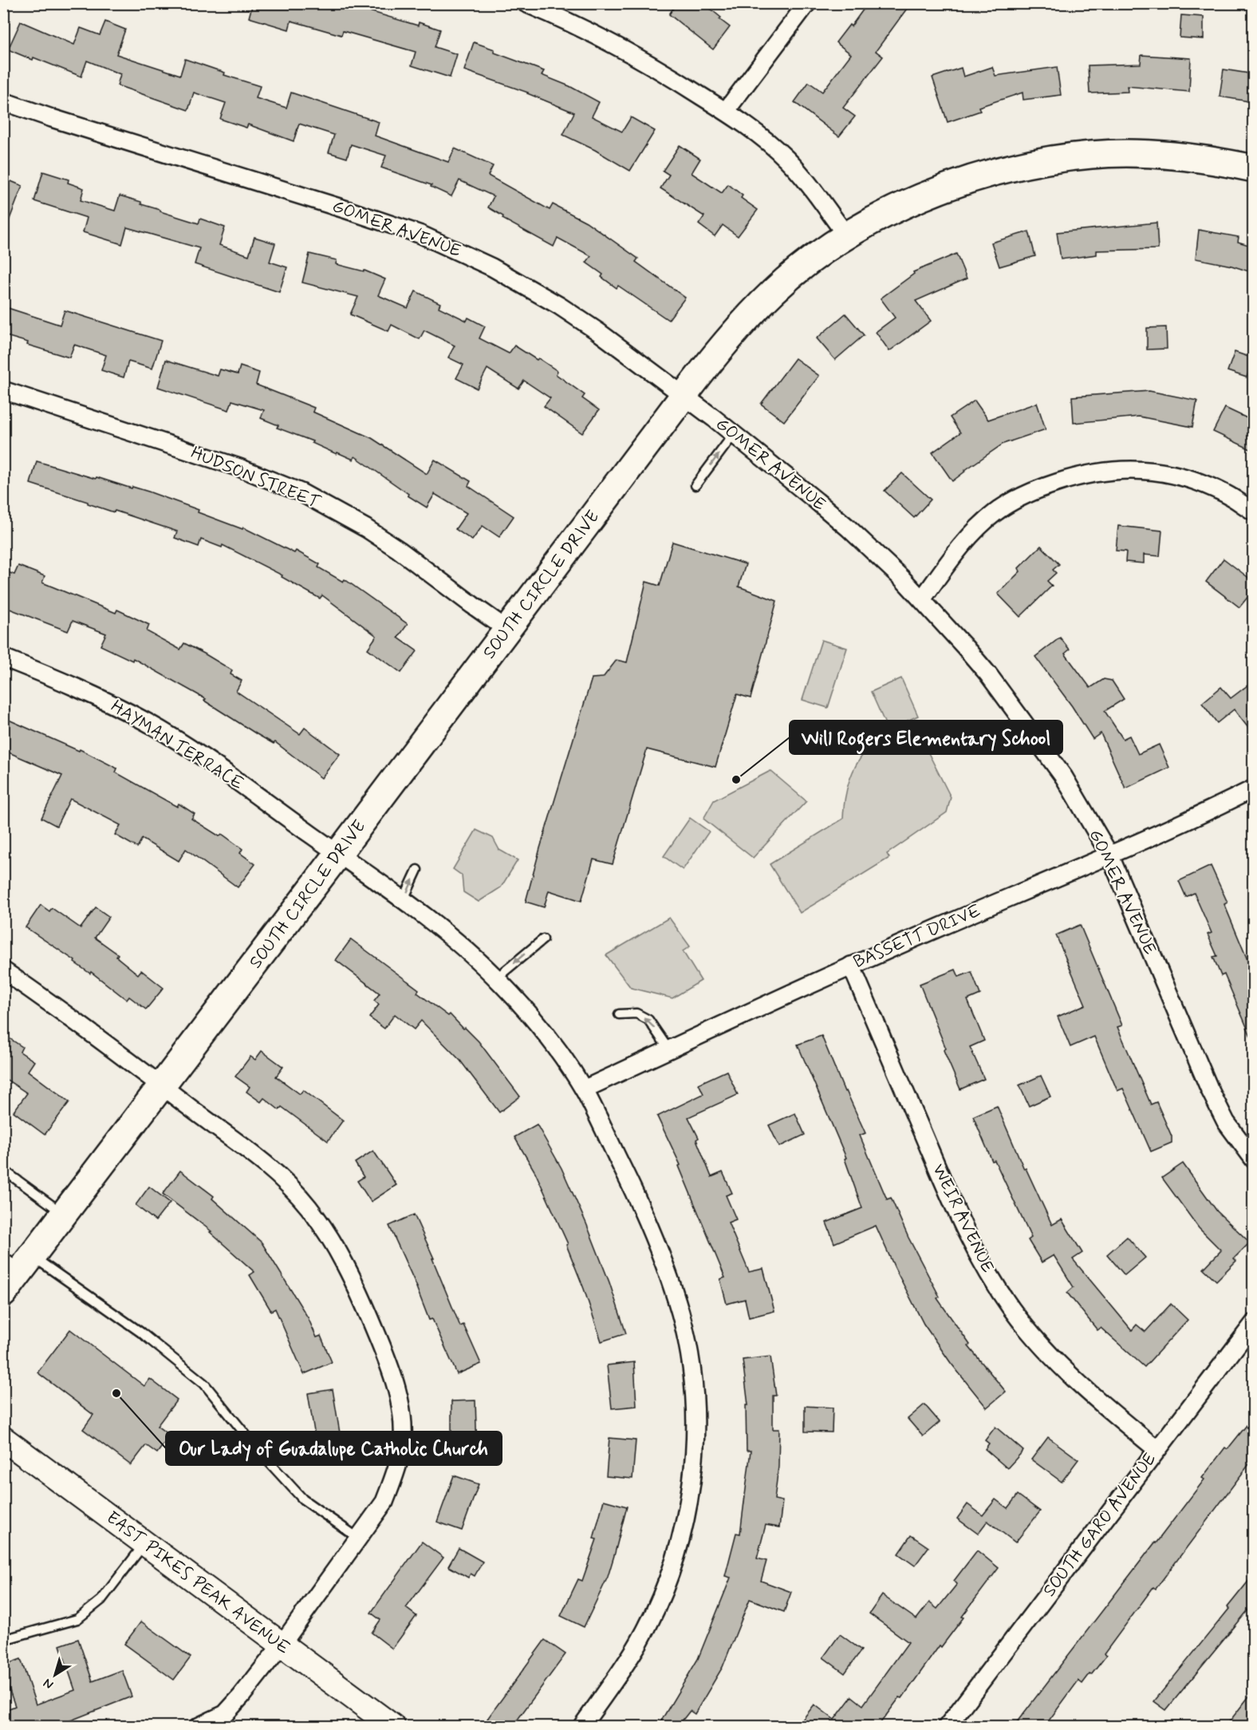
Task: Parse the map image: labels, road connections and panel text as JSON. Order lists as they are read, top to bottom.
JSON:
{
  "streets": {
    "main road": ["SOUTH CIRCLE DRIVE", "EAST PIKES PEAK AVENUE"],
    "street": [
      "GOMER AVENUE",
      "HUDSON STREET",
      "HAYMAN TERRACE",
      "BASSETT DRIVE",
      "WEIR AVENUE",
      "SOUTH GARO AVENUE"
    ]
  },
  "crossings": [
    ["GOMER AVENUE", "SOUTH CIRCLE DRIVE"],
    ["GOMER AVENUE", "BASSETT DRIVE"],
    ["HUDSON STREET", "SOUTH CIRCLE DRIVE"],
    ["SOUTH CIRCLE DRIVE", "HAYMAN TERRACE"],
    ["HAYMAN TERRACE", "BASSETT DRIVE"],
    ["BASSETT DRIVE", "WEIR AVENUE"],
    ["WEIR AVENUE", "SOUTH GARO AVENUE"]
  ],
  "places": ["Will Rogers Elementary School", "Our Lady of Guadalupe Catholic Church"],
  "north": "bottom left"
}
